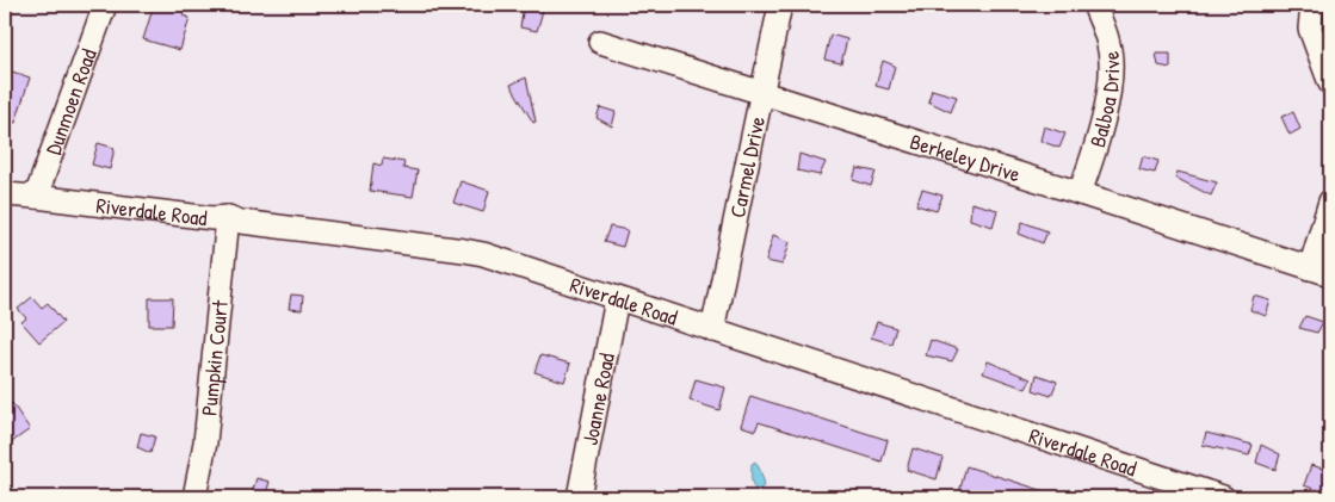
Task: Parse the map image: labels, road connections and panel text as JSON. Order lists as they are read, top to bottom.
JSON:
{
  "streets": {
    "street": [
      "Balboa Drive",
      "Dunmoen Road",
      "Berkeley Drive",
      "Carmel Drive",
      "Riverdale Road",
      "Pumpkin Court",
      "Joanne Road"
    ]
  },
  "crossings": [
    ["Balboa Drive", "Berkeley Drive"],
    ["Dunmoen Road", "Riverdale Road"],
    ["Berkeley Drive", "Carmel Drive"],
    ["Carmel Drive", "Riverdale Road"],
    ["Riverdale Road", "Pumpkin Court"],
    ["Riverdale Road", "Joanne Road"]
  ]
}
